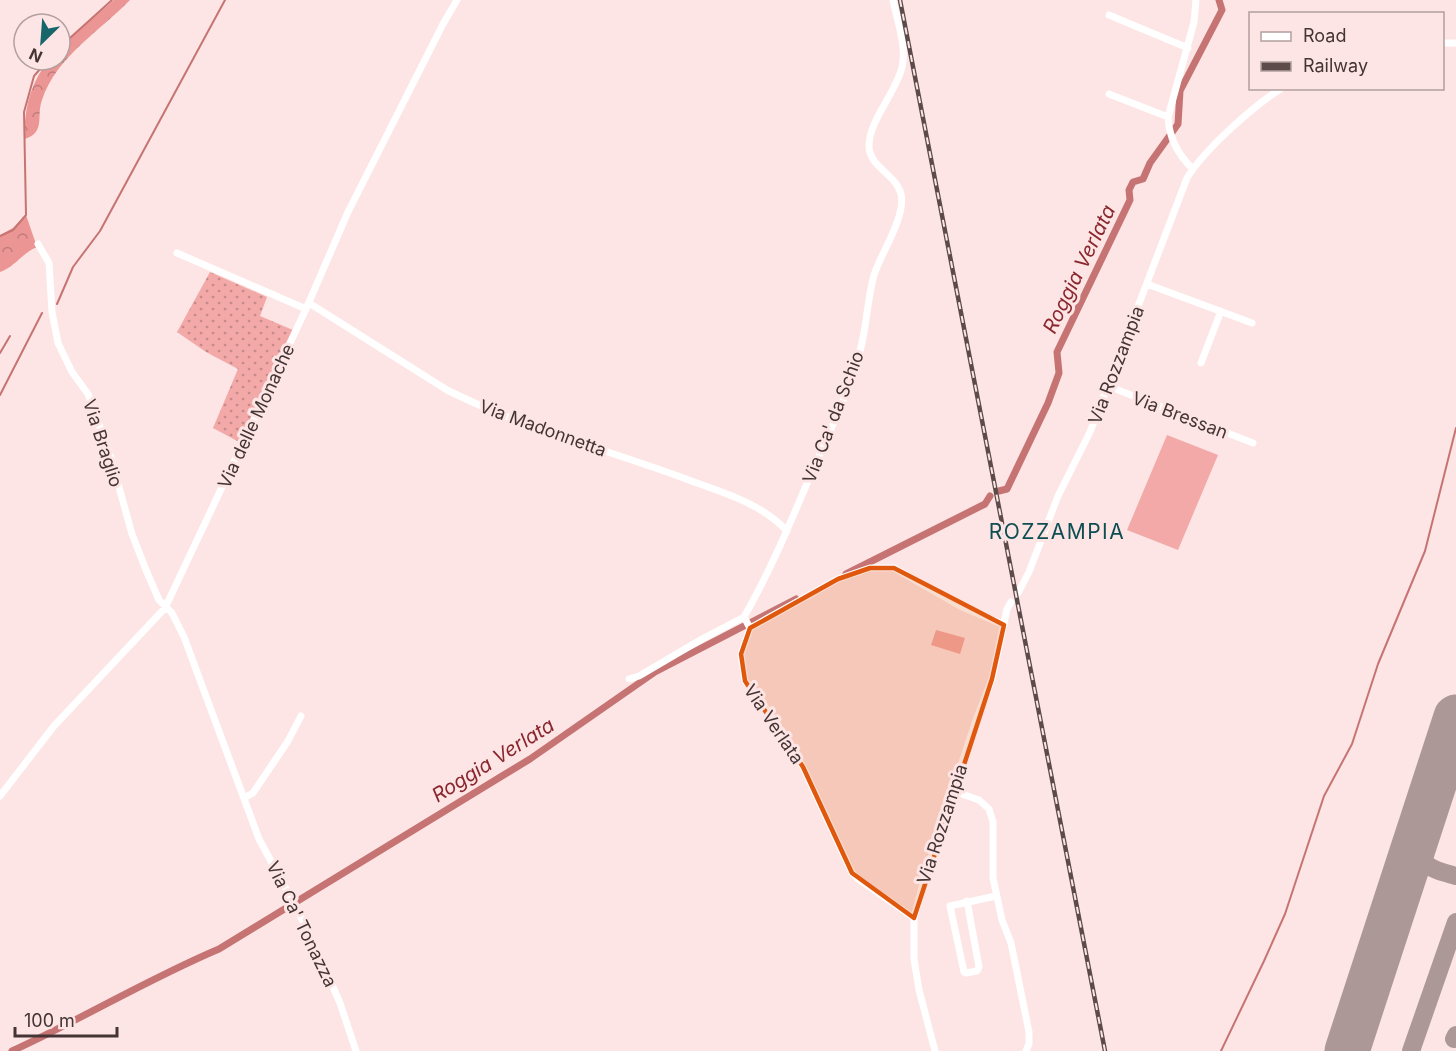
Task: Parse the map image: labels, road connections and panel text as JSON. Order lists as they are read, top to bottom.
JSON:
{
  "streets": {
    "street": [
      "Via Rozzampia",
      "Via Bressan",
      "Via delle Monache",
      "Via Ca' da Schio",
      "Via Madonnetta",
      "Via Braglio",
      "Via Verlata",
      "Via Ca' Tonazza"
    ]
  },
  "crossings": [
    ["Via Rozzampia", "Via Bressan"],
    ["Via Rozzampia", "Via Verlata"],
    ["Via delle Monache", "Via Madonnetta"],
    ["Via delle Monache", "Via Braglio"],
    ["Via delle Monache", "Via Ca' Tonazza"],
    ["Via Ca' da Schio", "Via Madonnetta"],
    ["Via Ca' da Schio", "Via Verlata"],
    ["Via Braglio", "Via Ca' Tonazza"]
  ],
  "districts": ["ROZZAMPIA"],
  "water": ["Roggia Verlata"],
  "legend": ["Road", "Railway"],
  "scale_bar": "100 m",
  "north": "bottom left"
}
